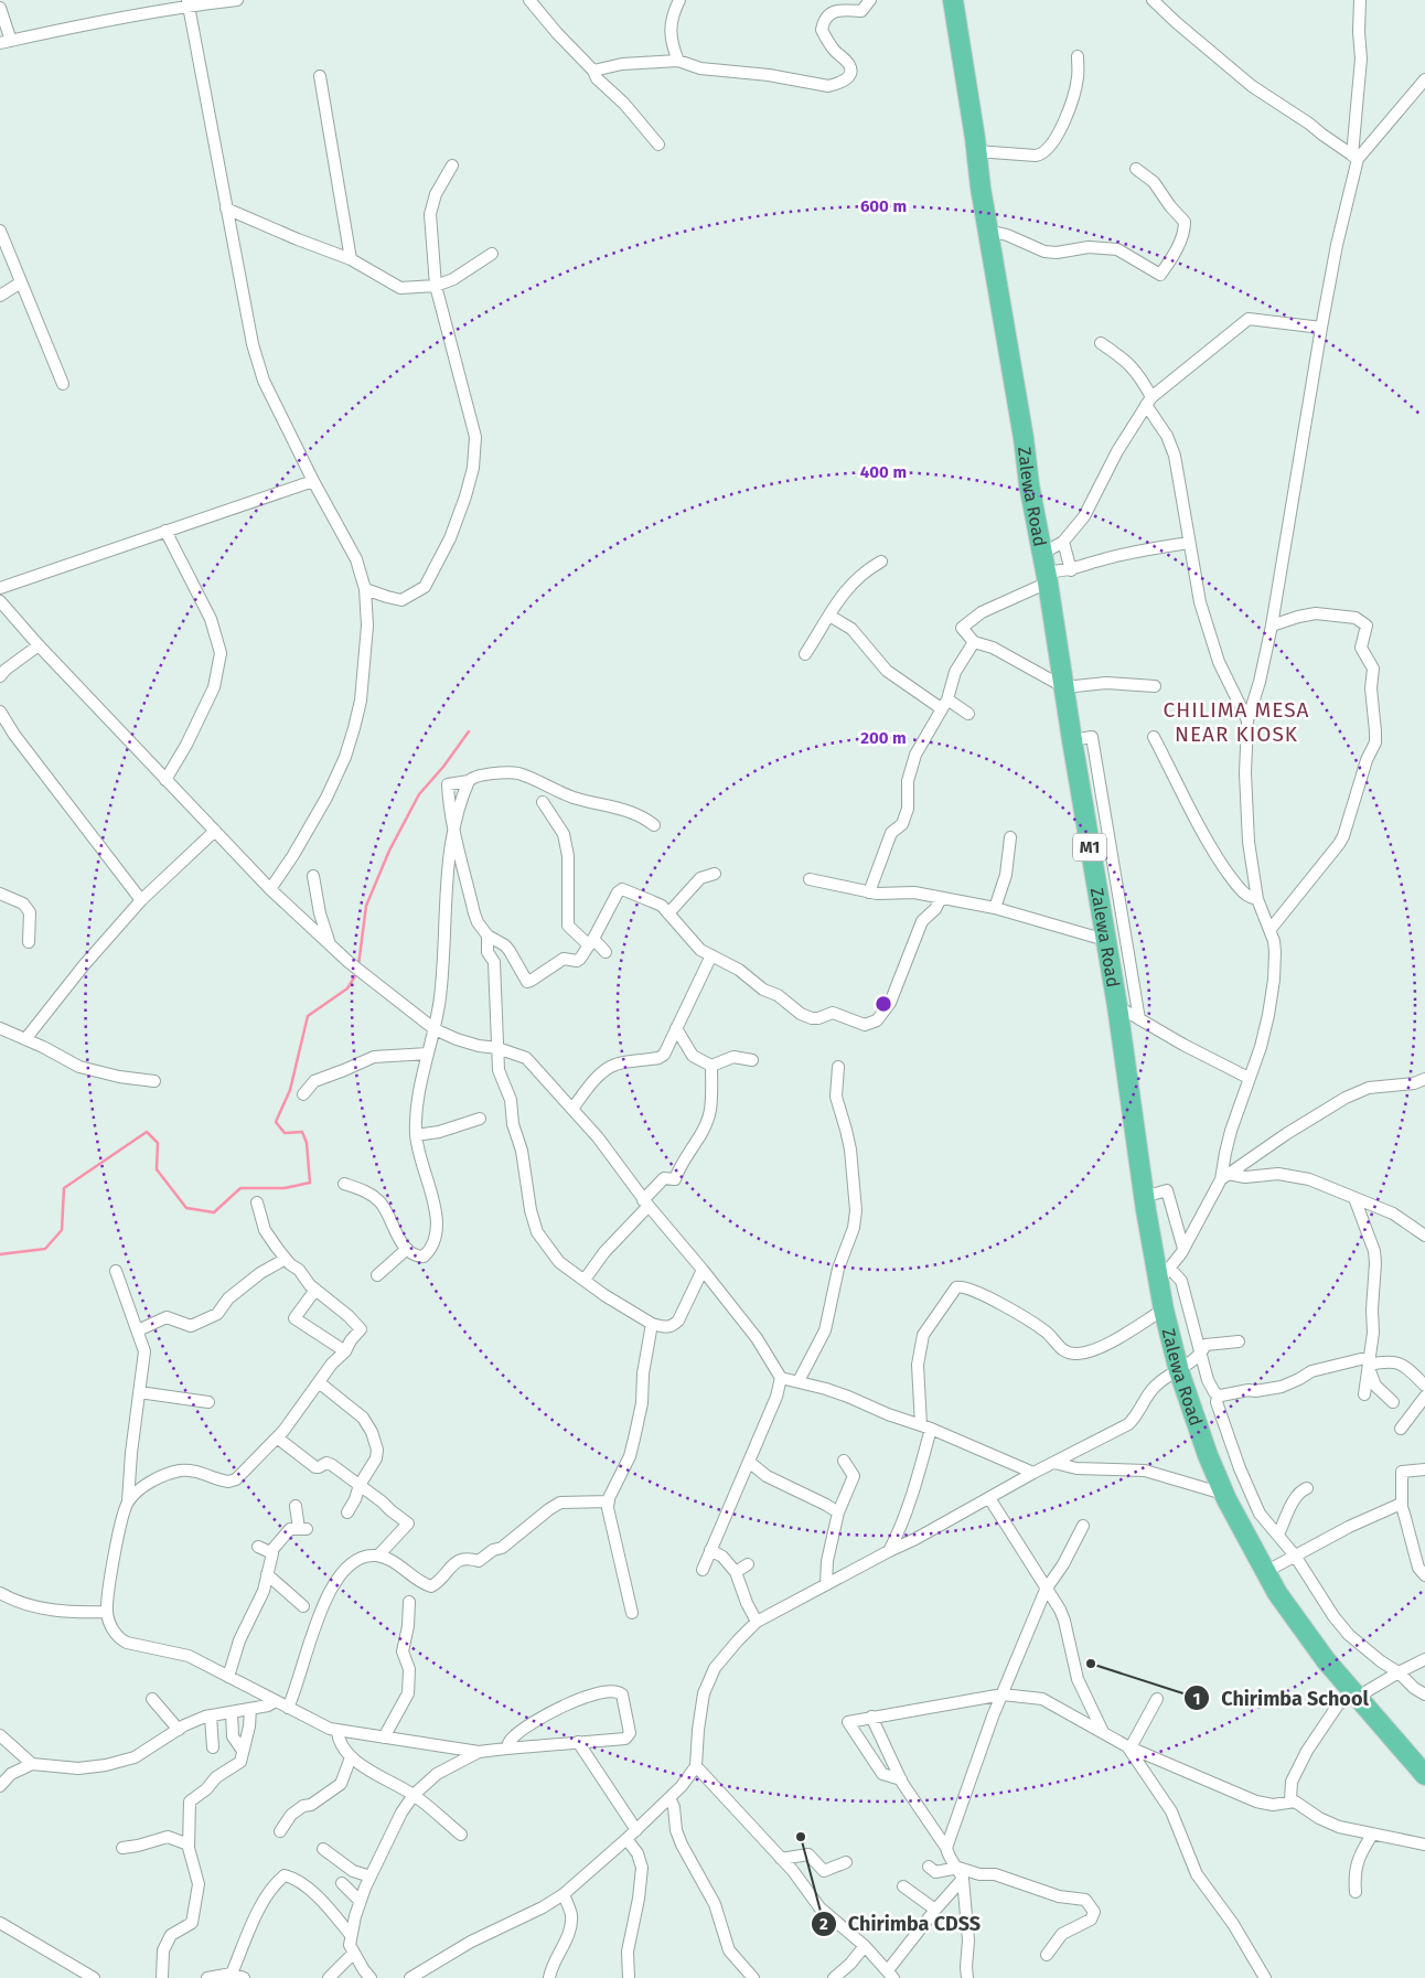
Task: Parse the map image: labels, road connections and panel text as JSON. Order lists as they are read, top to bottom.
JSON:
{
  "streets": {
    "highway": ["Zalewa Road", "M1"]
  },
  "districts": ["CHILIMA MESA NEAR KIOSK"],
  "places": ["Chirimba School", "Chirimba CDSS"],
  "rings": ["600 m", "400 m", "200 m"]
}
